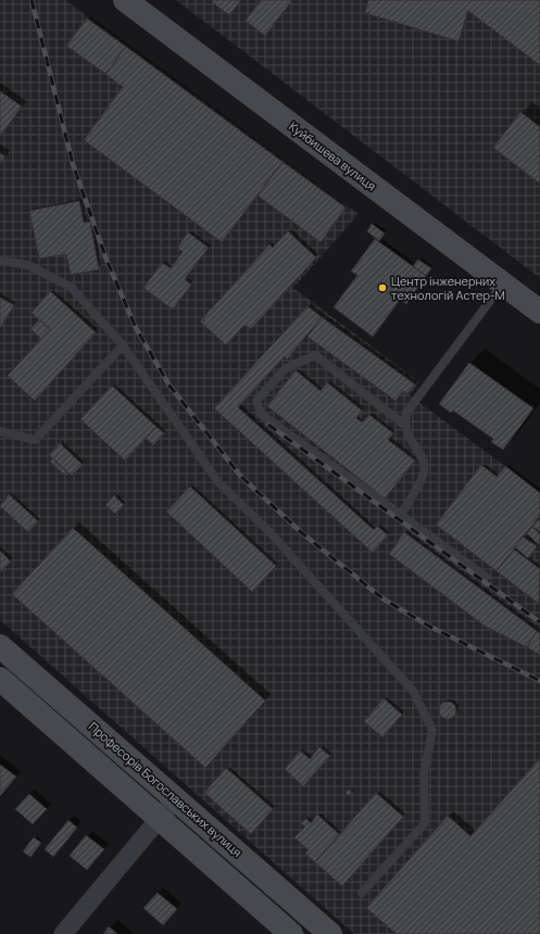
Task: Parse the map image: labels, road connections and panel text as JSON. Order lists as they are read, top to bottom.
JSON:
{
  "streets": {
    "street": ["Куйбишева вулиця", "Професорів Богославських вулиця"]
  },
  "places": ["Центр інженерних технологій Астер-М"]
}
